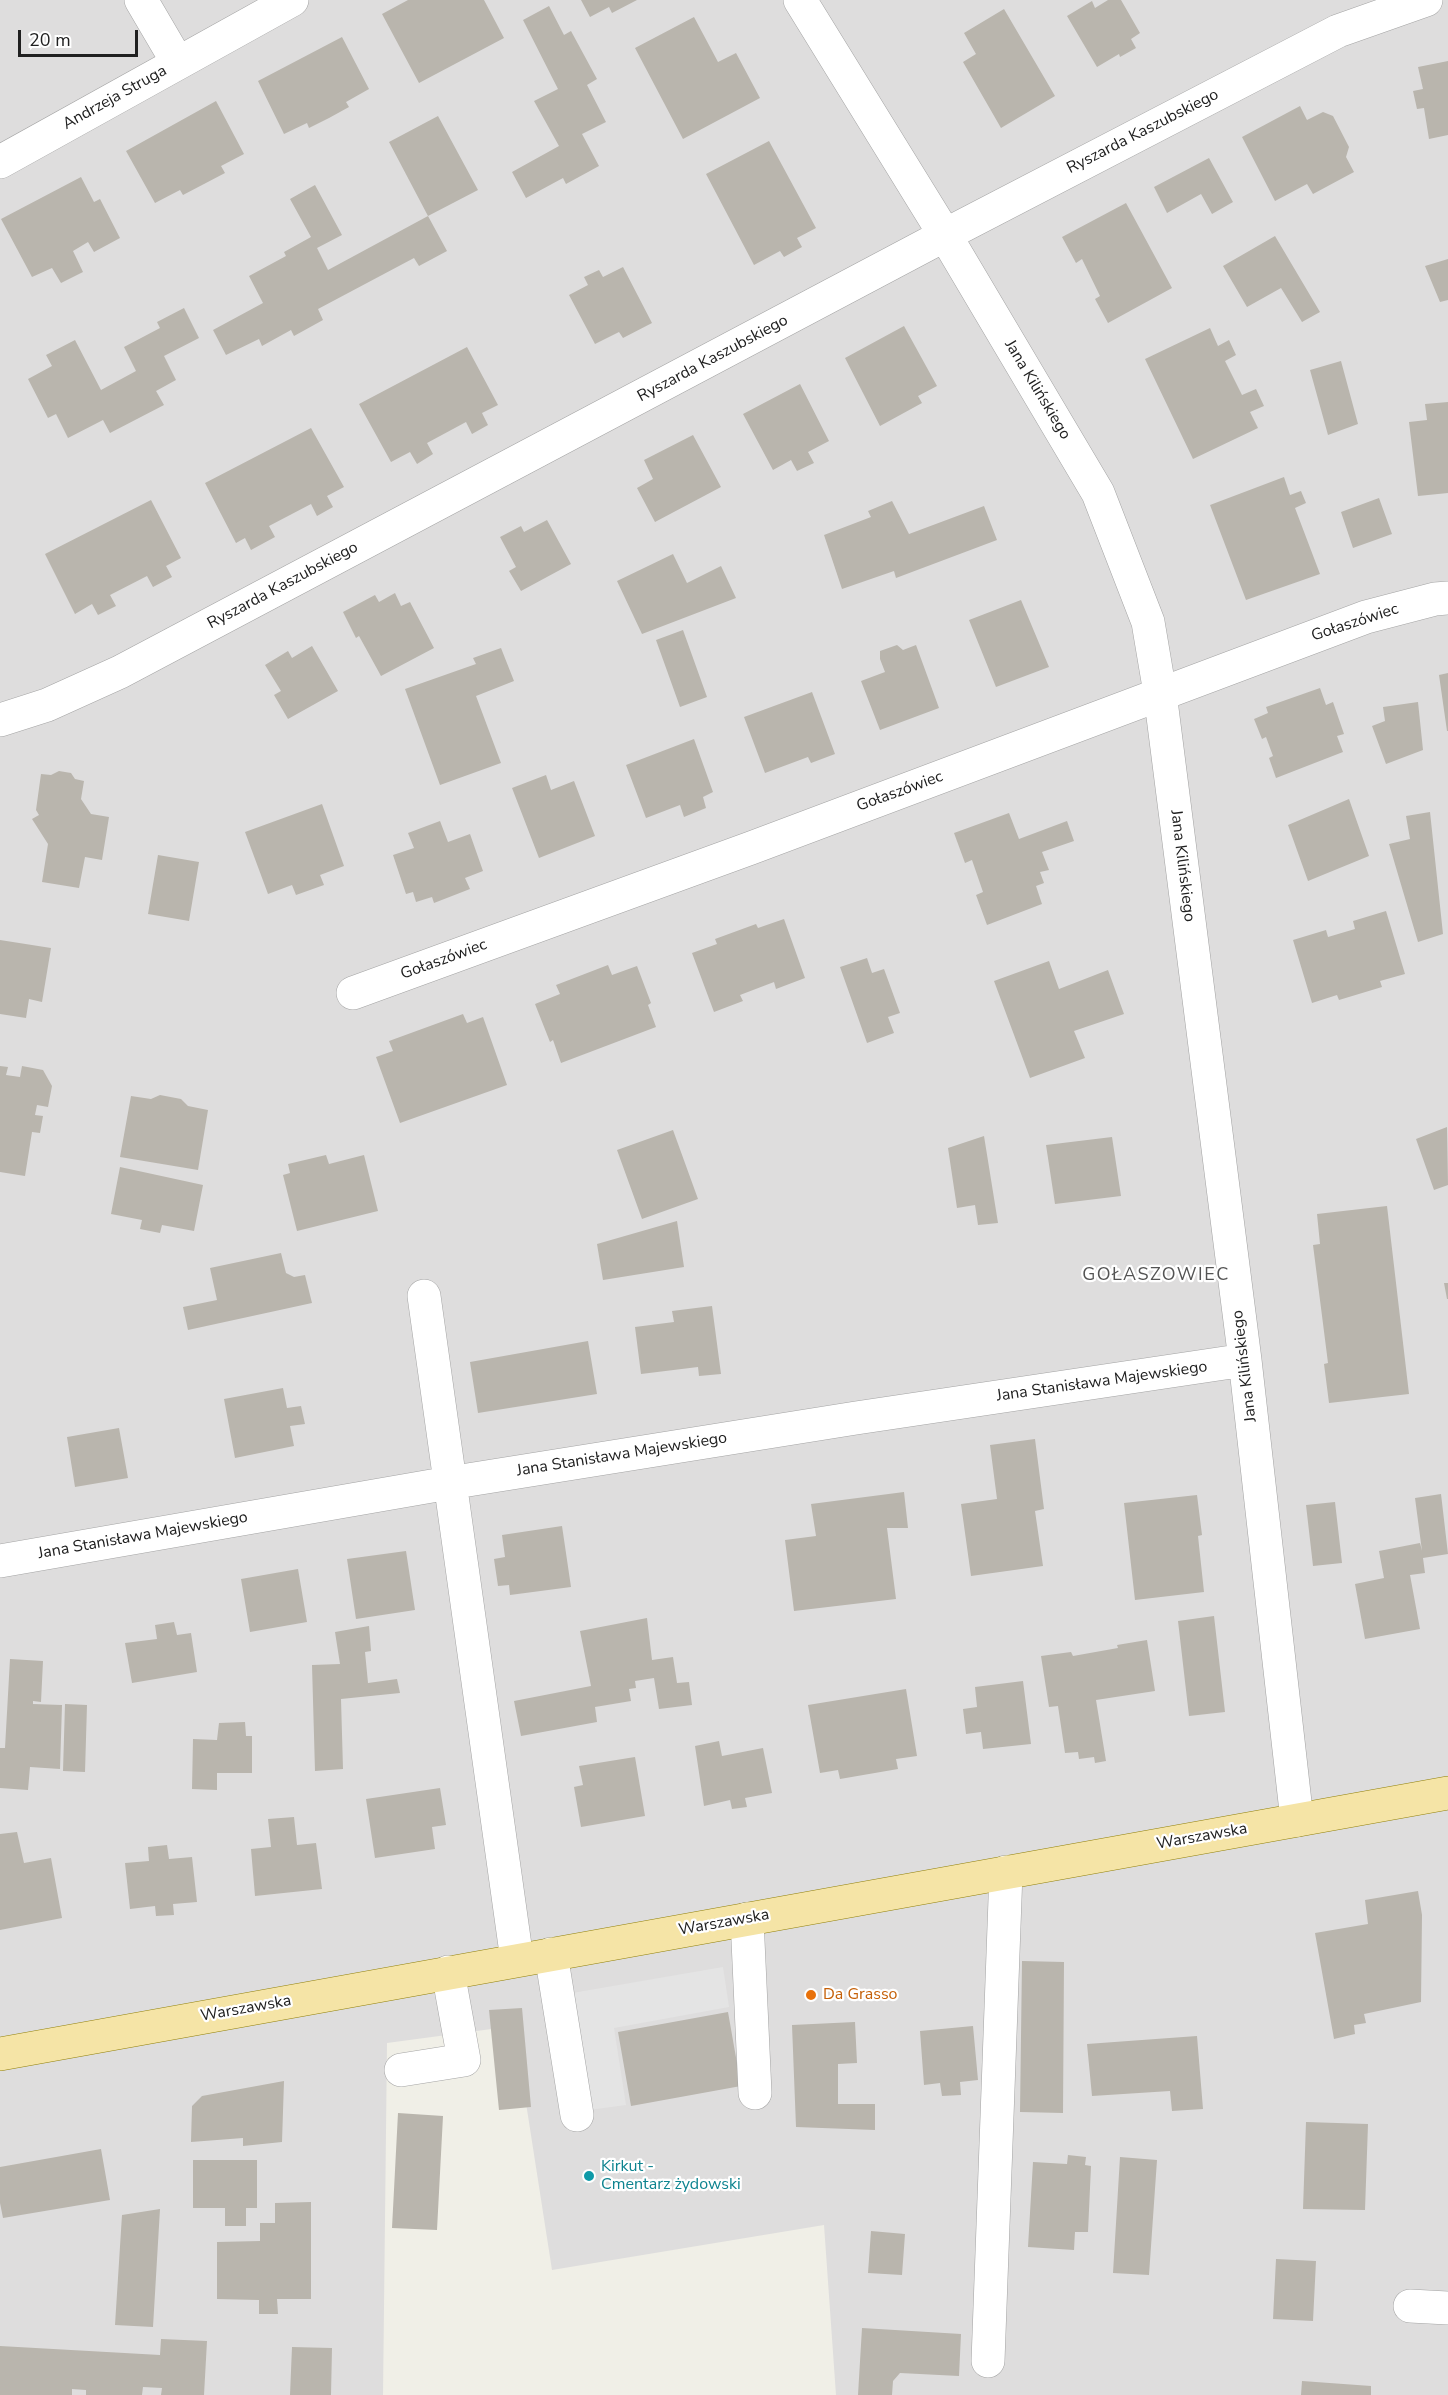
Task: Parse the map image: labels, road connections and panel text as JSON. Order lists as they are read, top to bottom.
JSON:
{
  "streets": {
    "main road": ["Warszawska"],
    "street": [
      "Andrzeja Struga",
      "Ryszarda Kaszubskiego",
      "Jana Kilińskiego",
      "Gołaszówiec",
      "Jana Stanisława Majewskiego"
    ]
  },
  "crossings": [
    ["Ryszarda Kaszubskiego", "Jana Kilińskiego"],
    ["Jana Kilińskiego", "Gołaszówiec"],
    ["Jana Kilińskiego", "Jana Stanisława Majewskiego"],
    ["Jana Kilińskiego", "Warszawska"]
  ],
  "districts": ["GOŁASZOWIEC"],
  "places": ["Da Grasso", "Kirkut - Cmentarz żydowski"],
  "scale_bar": "20 m"
}
